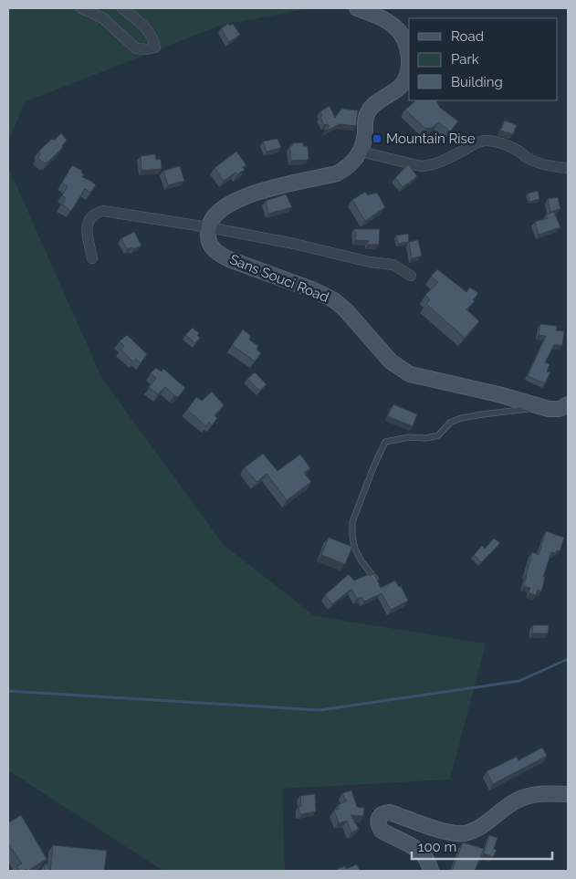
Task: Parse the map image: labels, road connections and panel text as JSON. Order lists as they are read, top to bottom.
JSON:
{
  "streets": {
    "main road": ["Sans Souci Road"]
  },
  "places": {
    "transit": ["Mountain Rise"]
  },
  "legend": ["Road", "Park", "Building"],
  "scale_bar": "100 m"
}
